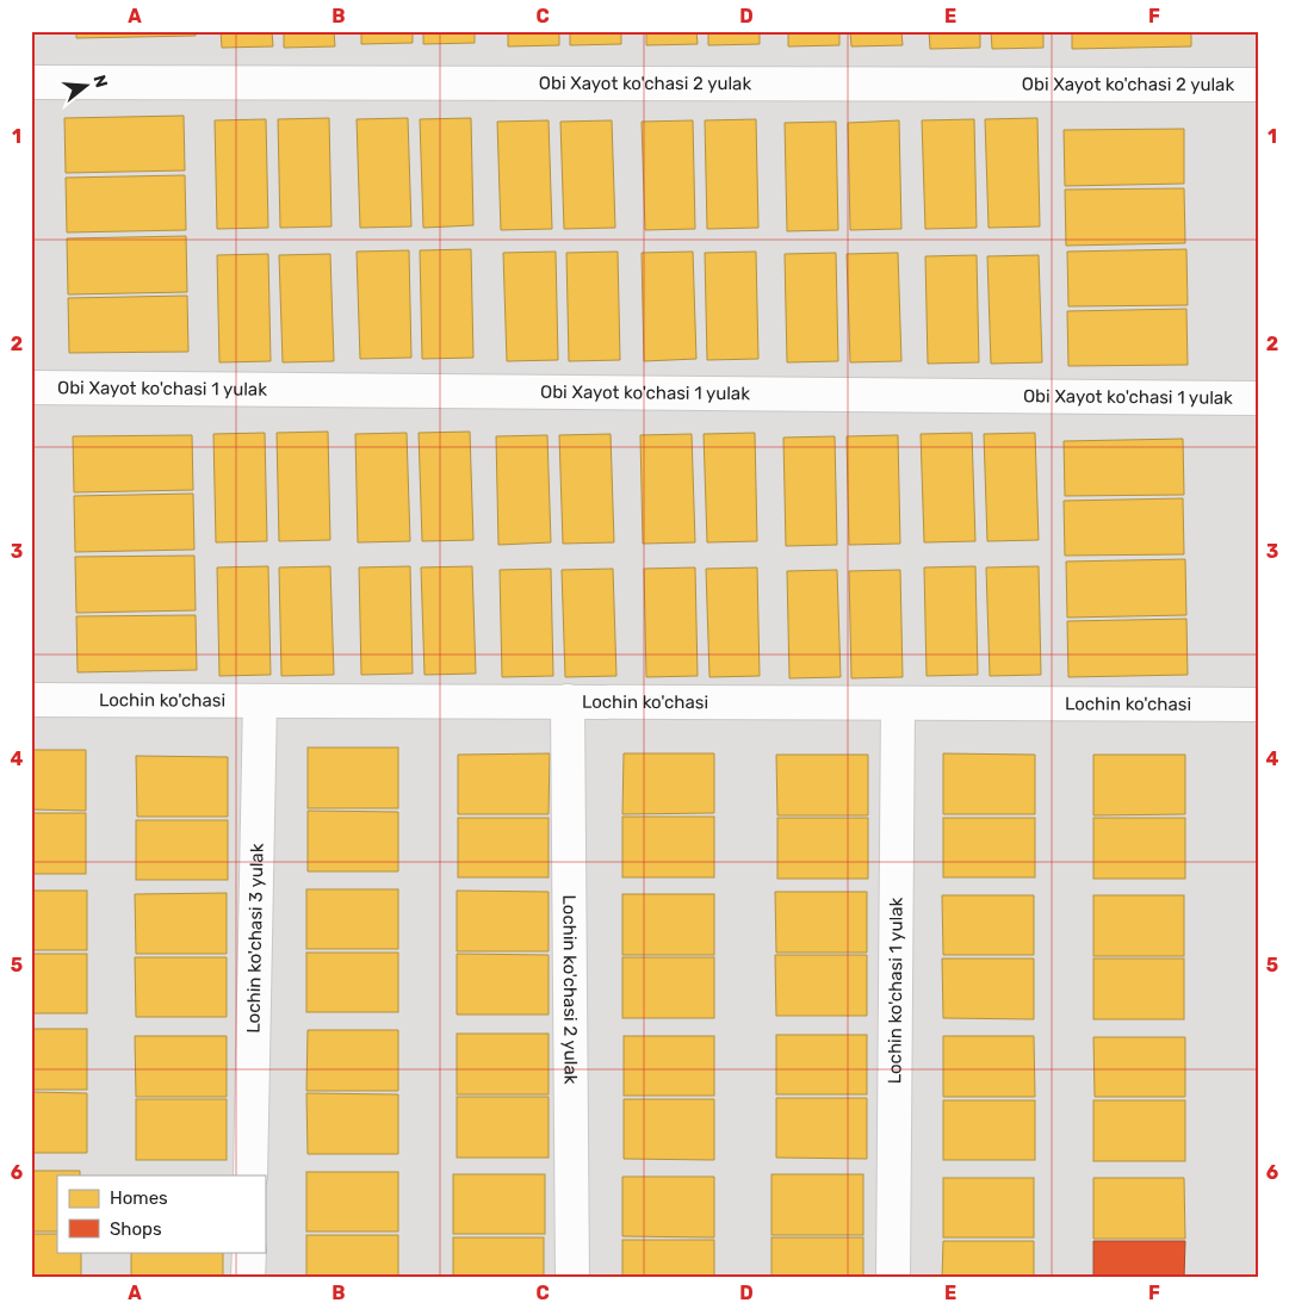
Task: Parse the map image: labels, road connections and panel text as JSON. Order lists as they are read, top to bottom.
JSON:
{
  "streets": {
    "street": [
      "Obi Xayot ko'chasi 2 yulak",
      "Obi Xayot ko'chasi 1 yulak",
      "Lochin ko'chasi",
      "Lochin ko'chasi 3 yulak",
      "Lochin ko'chasi 2 yulak",
      "Lochin ko'chasi 1 yulak"
    ]
  },
  "crossings": [
    ["Lochin ko'chasi", "Lochin ko'chasi 3 yulak"],
    ["Lochin ko'chasi", "Lochin ko'chasi 2 yulak"],
    ["Lochin ko'chasi", "Lochin ko'chasi 1 yulak"]
  ],
  "legend": ["Homes", "Shops"],
  "north": "right",
  "grid": {
    "columns": [
      "A",
      "B",
      "C",
      "D",
      "E",
      "F"
    ],
    "rows": [
      "1",
      "2",
      "3",
      "4",
      "5",
      "6"
    ]
  }
}
